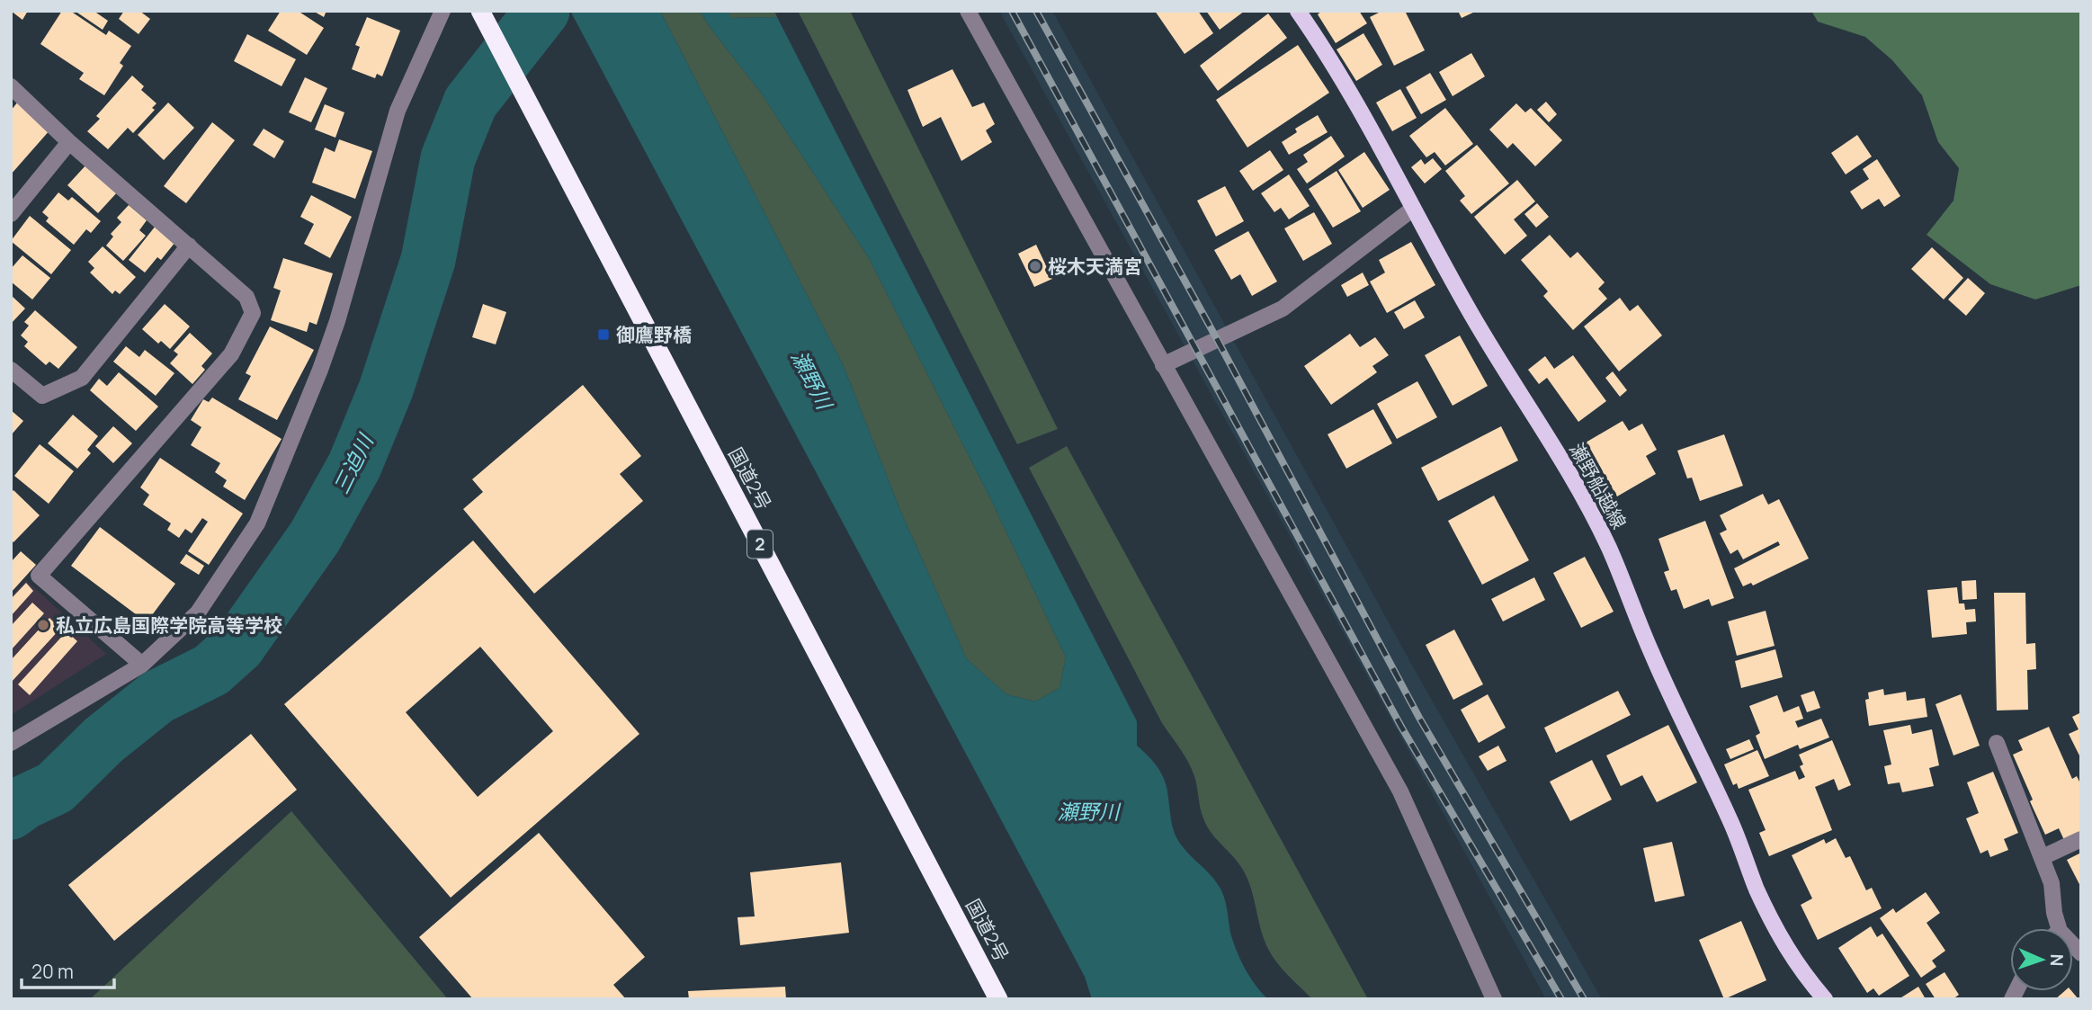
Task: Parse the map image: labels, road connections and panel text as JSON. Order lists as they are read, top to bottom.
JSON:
{
  "streets": {
    "highway": ["国道2号", "2"],
    "main road": ["瀬野船越線"]
  },
  "water": ["瀬野川", "三迫川"],
  "places": {
    "other": ["桜木天満宮", "私立広島国際学院高等学校"],
    "transit": ["御鷹野橋"]
  },
  "scale_bar": "20 m",
  "north": "right"
}
